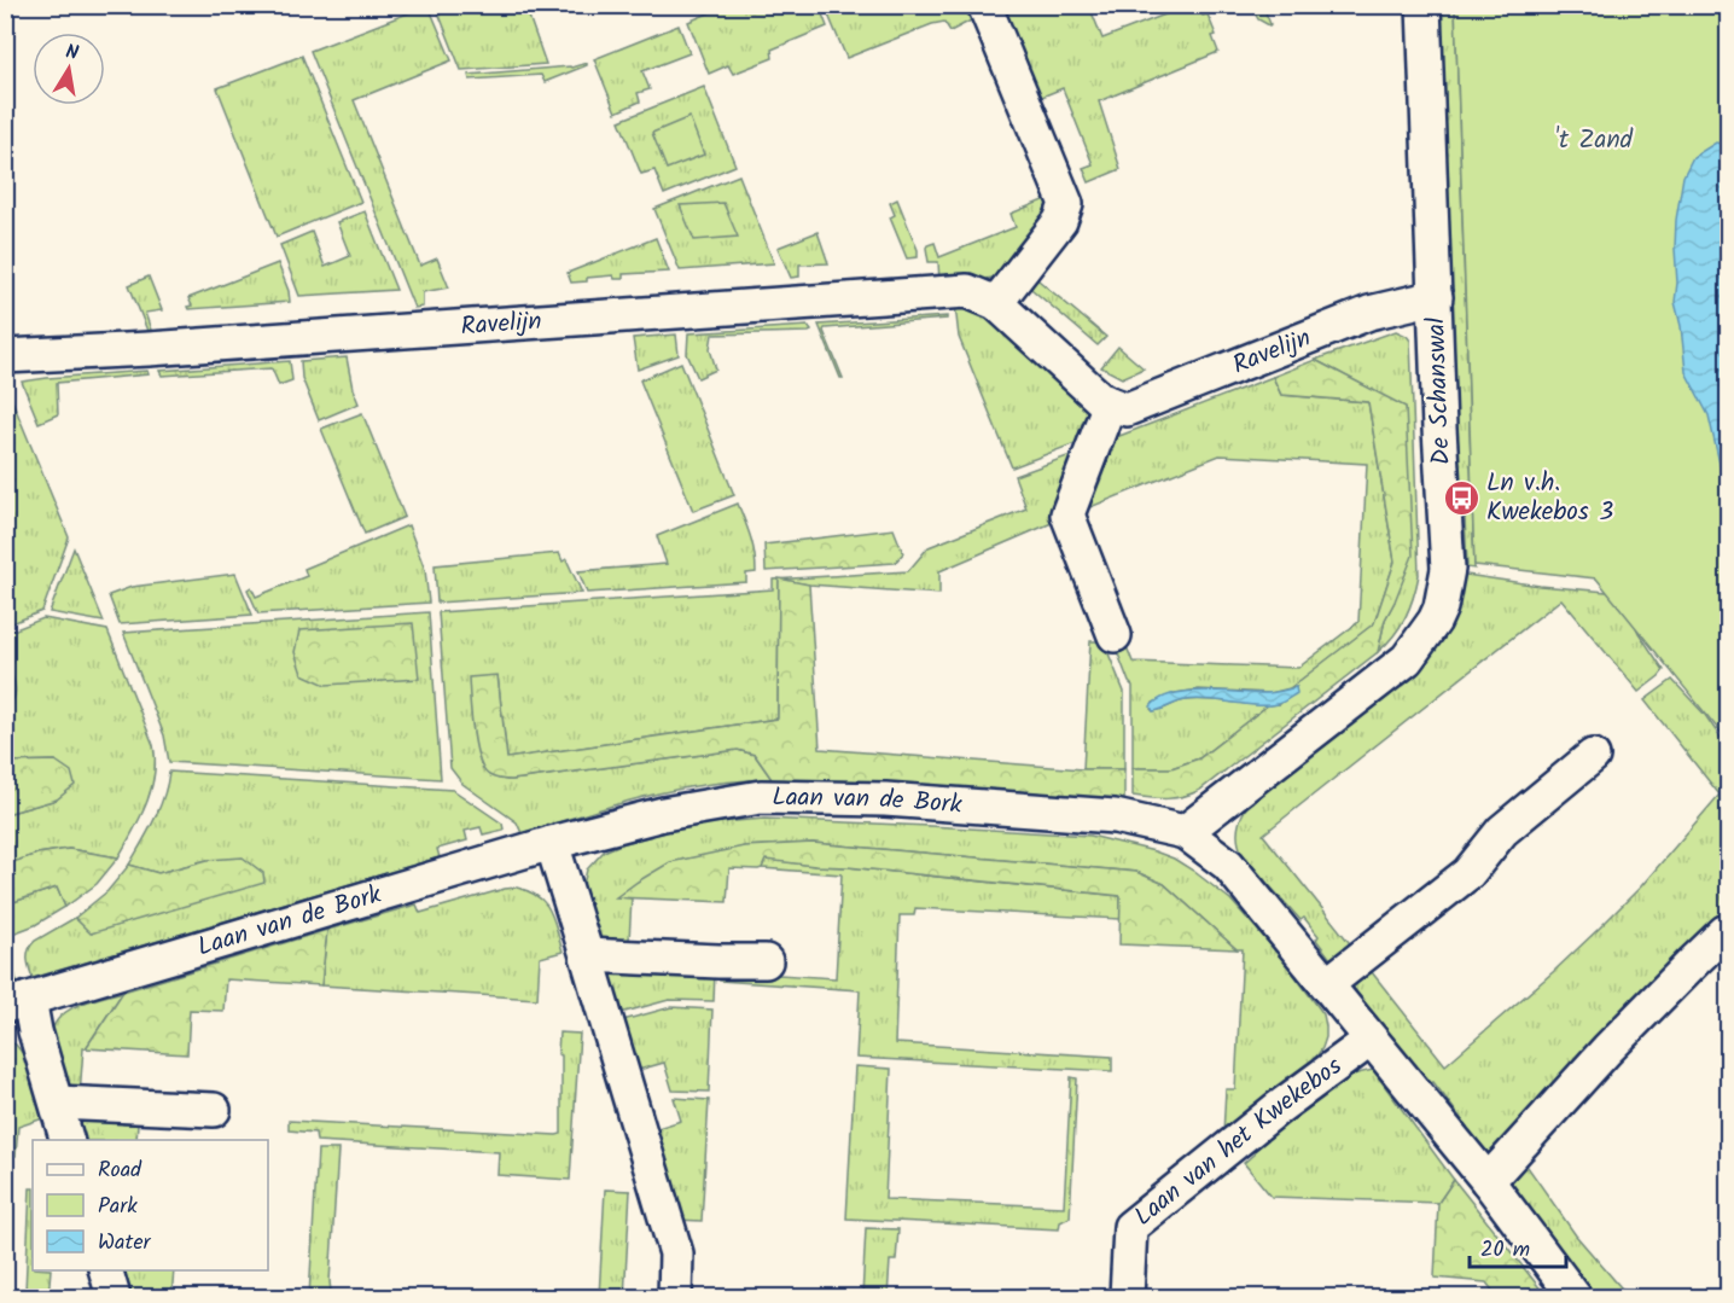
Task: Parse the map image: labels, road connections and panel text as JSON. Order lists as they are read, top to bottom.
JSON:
{
  "streets": {
    "street": [
      "Ravelijn",
      "De Schanswal",
      "Laan van de Bork",
      "Laan van het Kwekebos"
    ]
  },
  "crossings": [
    ["Ravelijn", "De Schanswal"],
    ["De Schanswal", "Laan van de Bork"]
  ],
  "parks": ["'t Zand"],
  "places": {
    "bus stop": ["Ln v.h. Kwekebos 3"]
  },
  "legend": ["Road", "Park", "Water"],
  "scale_bar": "20 m",
  "north": "top"
}
